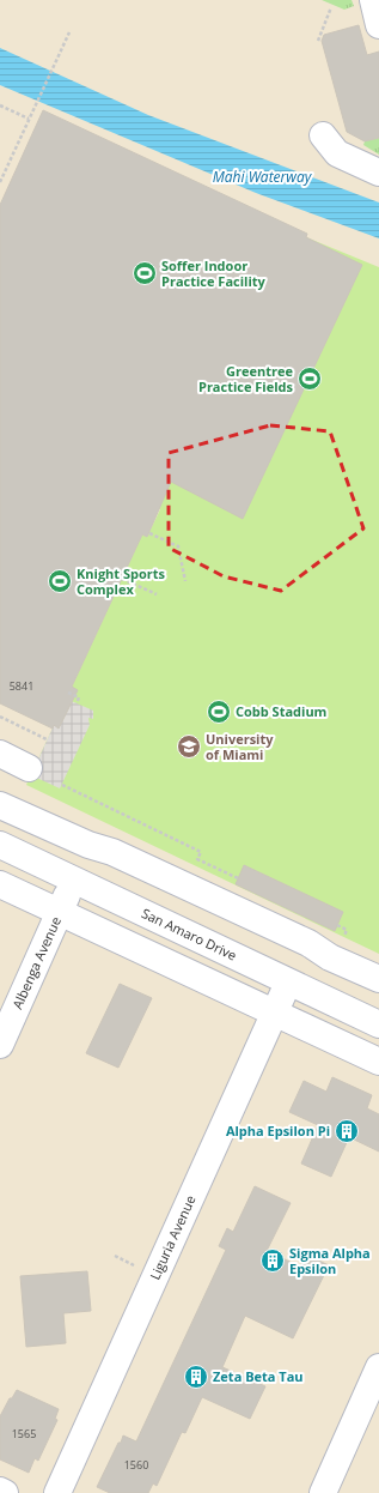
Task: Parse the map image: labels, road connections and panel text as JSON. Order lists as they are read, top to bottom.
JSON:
{
  "streets": {
    "street": ["San Amaro Drive", "Albenga Avenue", "Liguria Avenue"]
  },
  "crossings": [
    ["San Amaro Drive", "Albenga Avenue"],
    ["San Amaro Drive", "Liguria Avenue"]
  ],
  "water": ["Mahi Waterway"],
  "places": {
    "sports": [
      "Soffer Indoor Practice Facility",
      "Greentree Practice Fields",
      "Knight Sports Complex",
      "Cobb Stadium"
    ],
    "school or university": ["University of Miami"],
    "building": ["Alpha Epsilon Pi", "Sigma Alpha Epsilon", "Zeta Beta Tau"]
  },
  "house_numbers": ["5841", "1565", "1560"]
}
